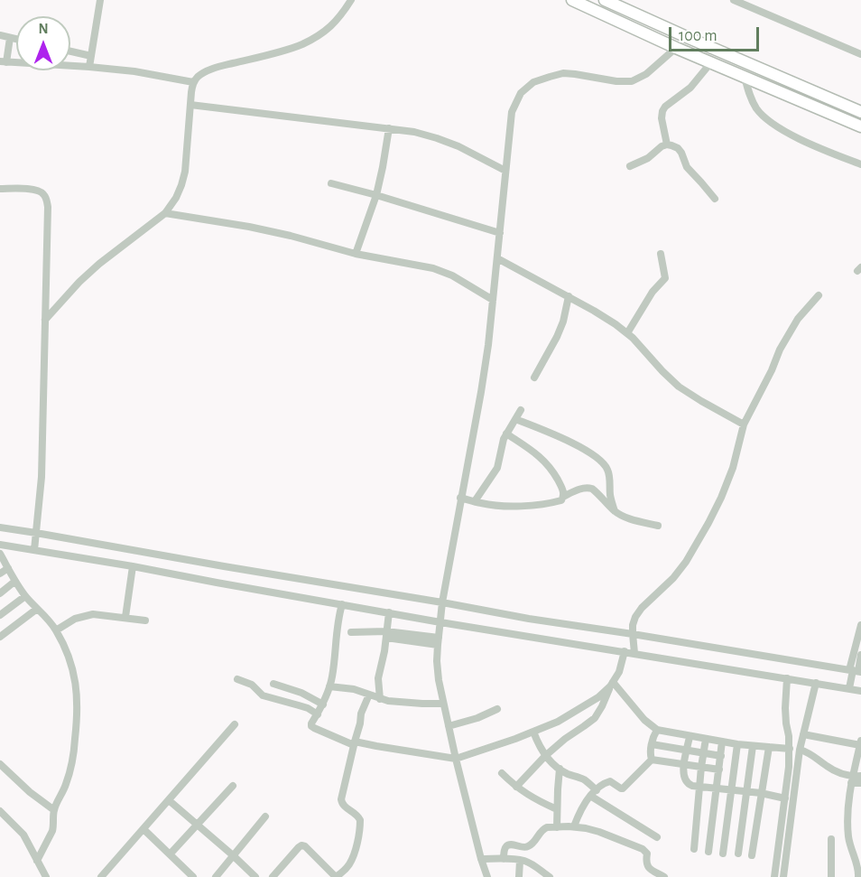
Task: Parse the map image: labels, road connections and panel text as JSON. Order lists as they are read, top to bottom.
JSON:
{
  "scale_bar": "100 m",
  "north": "top"
}
